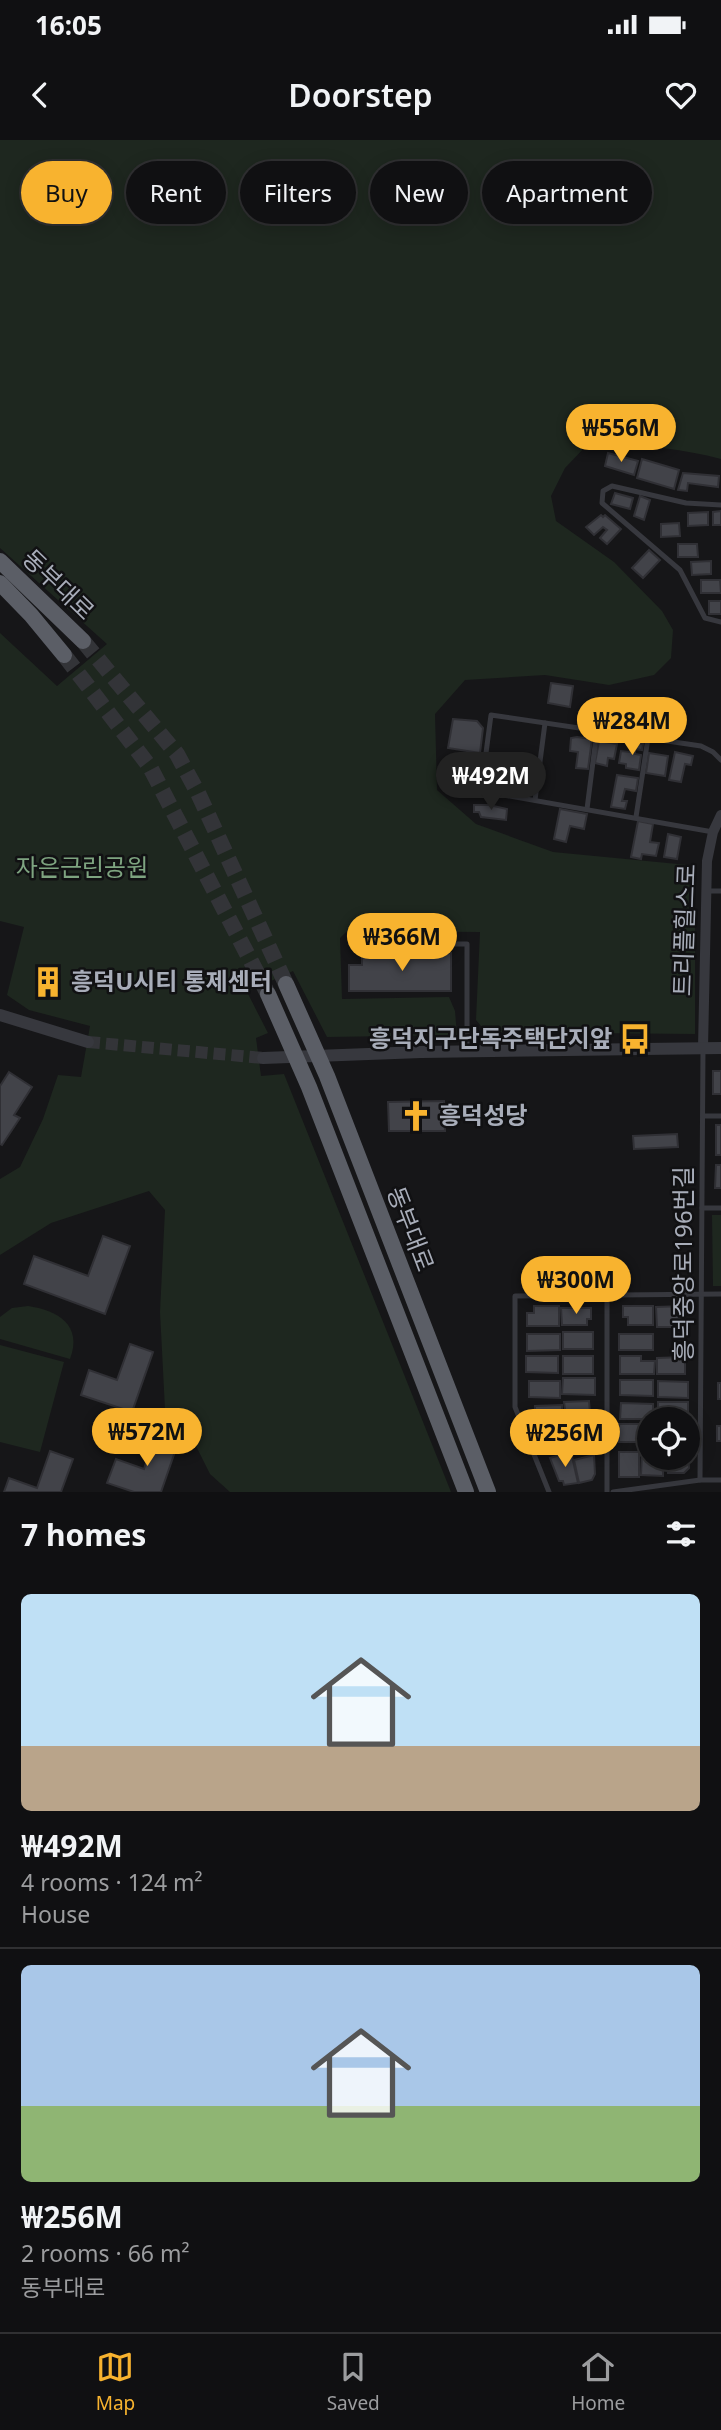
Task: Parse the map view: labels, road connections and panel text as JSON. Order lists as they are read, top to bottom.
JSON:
{
  "streets": {
    "highway": ["동부대로"],
    "street": ["트리플힐스로"],
    "lane": ["흥덕중앙로196번길"]
  },
  "crossings": [
    ["트리플힐스로", "흥덕중앙로196번길"]
  ],
  "parks": ["자은근린공원"],
  "places": {
    "building": ["흥덕U시티 통제센터"],
    "bus stop": ["흥덕지구단독주택단지앞"],
    "church": ["흥덕성당"]
  },
  "page": {
    "status": "16:05",
    "header": "Doorstep",
    "chip": [
      "Buy",
      "Rent",
      "Filters",
      "New",
      "Apartment"
    ],
    "price": [
      "₩556M",
      "₩284M",
      "₩492M",
      "₩366M",
      "₩300M",
      "₩572M",
      "₩256M"
    ],
    "heading": "7 homes",
    "list": [
      {
        "name": "₩492M",
        "note": "4 rooms · 124 m² · House"
      },
      {
        "name": "₩256M",
        "note": "2 rooms · 66 m² · 동부대로"
      }
    ],
    "tabs": ["Map", "Saved", "Home"]
  }
}
